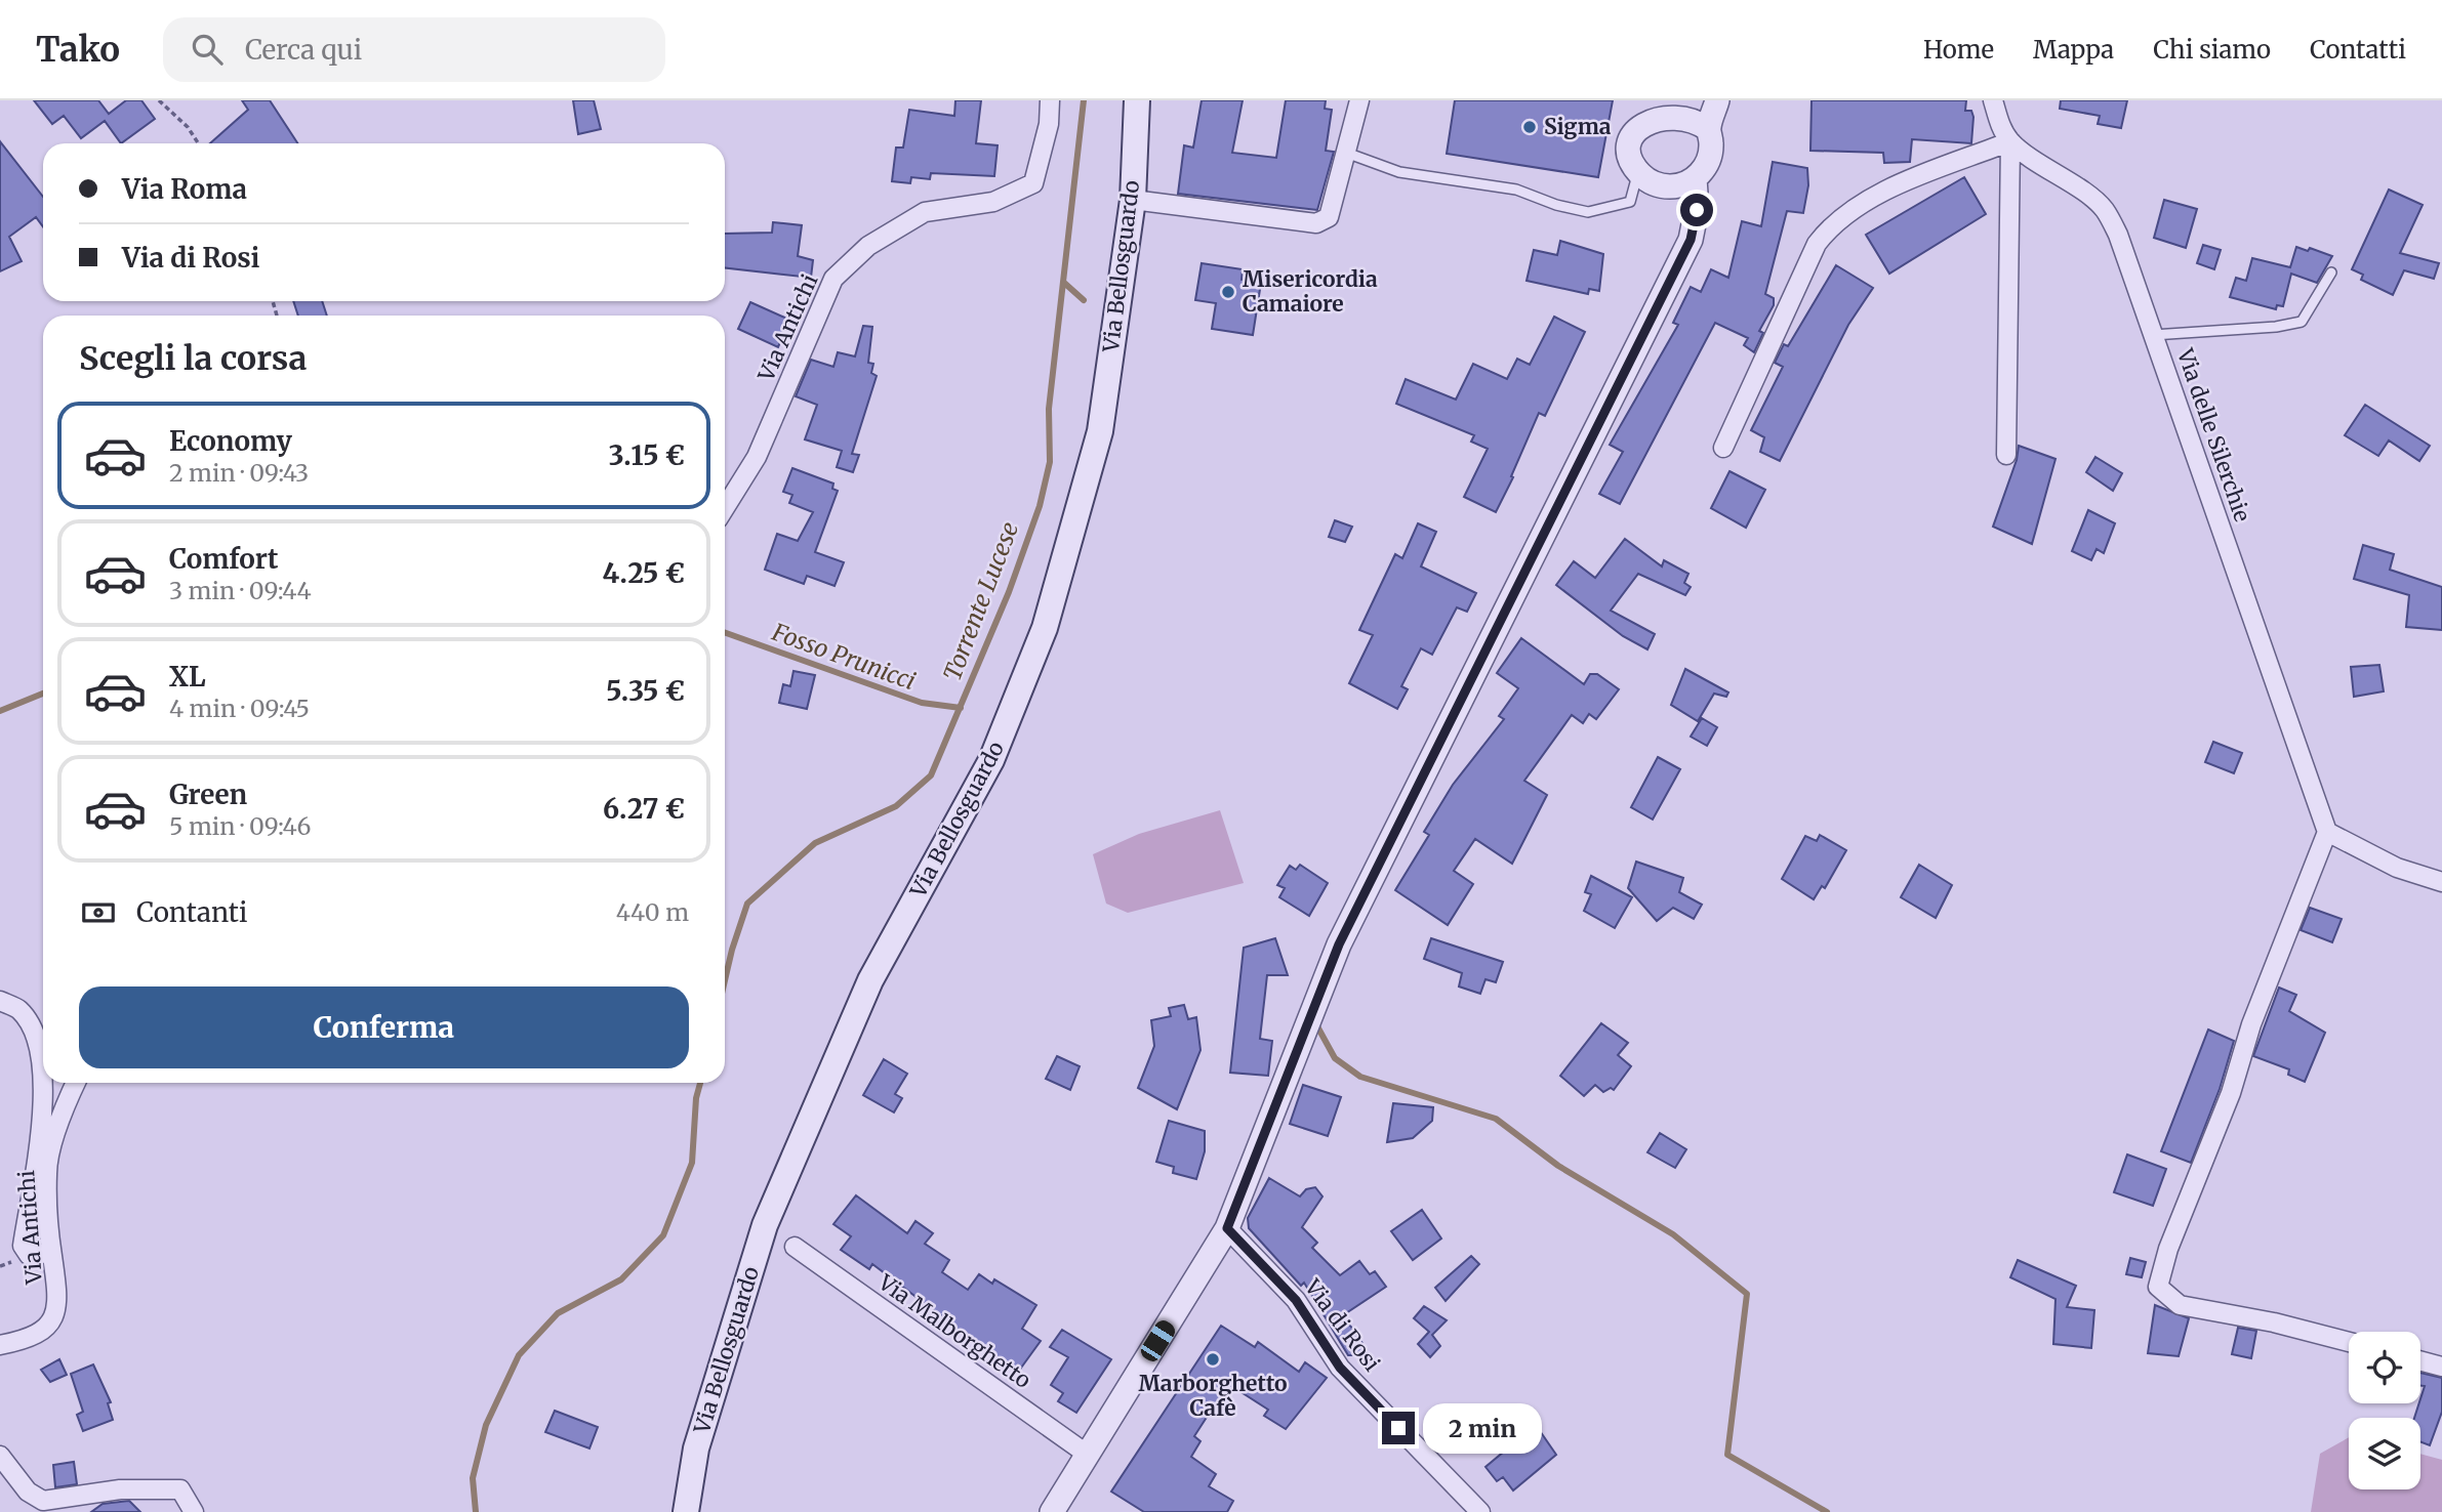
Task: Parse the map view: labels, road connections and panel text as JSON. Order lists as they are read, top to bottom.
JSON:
{
  "streets": {
    "main road": ["Via Bellosguardo"],
    "street": [
      "Via Antichi",
      "Via delle Silerchie",
      "Via di Rosi",
      "Via Malborghetto"
    ]
  },
  "water": ["Torrente Lucese", "Fosso Prunicci"],
  "places": ["Sigma", "Misericordia Camaiore", "Marborghetto Cafè"],
  "page": {
    "header": "Tako",
    "search": "Cerca qui",
    "nav": [
      "Home",
      "Mappa",
      "Chi siamo",
      "Contatti"
    ],
    "banner": ["Via Roma", "Via di Rosi"],
    "heading": "Scegli la corsa",
    "list": [
      {
        "name": "Economy",
        "note": "2 min · 09:43",
        "value": "3.15 €"
      },
      {
        "name": "Comfort",
        "note": "3 min · 09:44",
        "value": "4.25 €"
      },
      {
        "name": "XL",
        "note": "4 min · 09:45",
        "value": "5.35 €"
      },
      {
        "name": "Green",
        "note": "5 min · 09:46",
        "value": "6.27 €"
      }
    ],
    "pay": ["Contanti", "440 m"],
    "buttons": "Conferma",
    "bubble": "2 min"
  }
}
